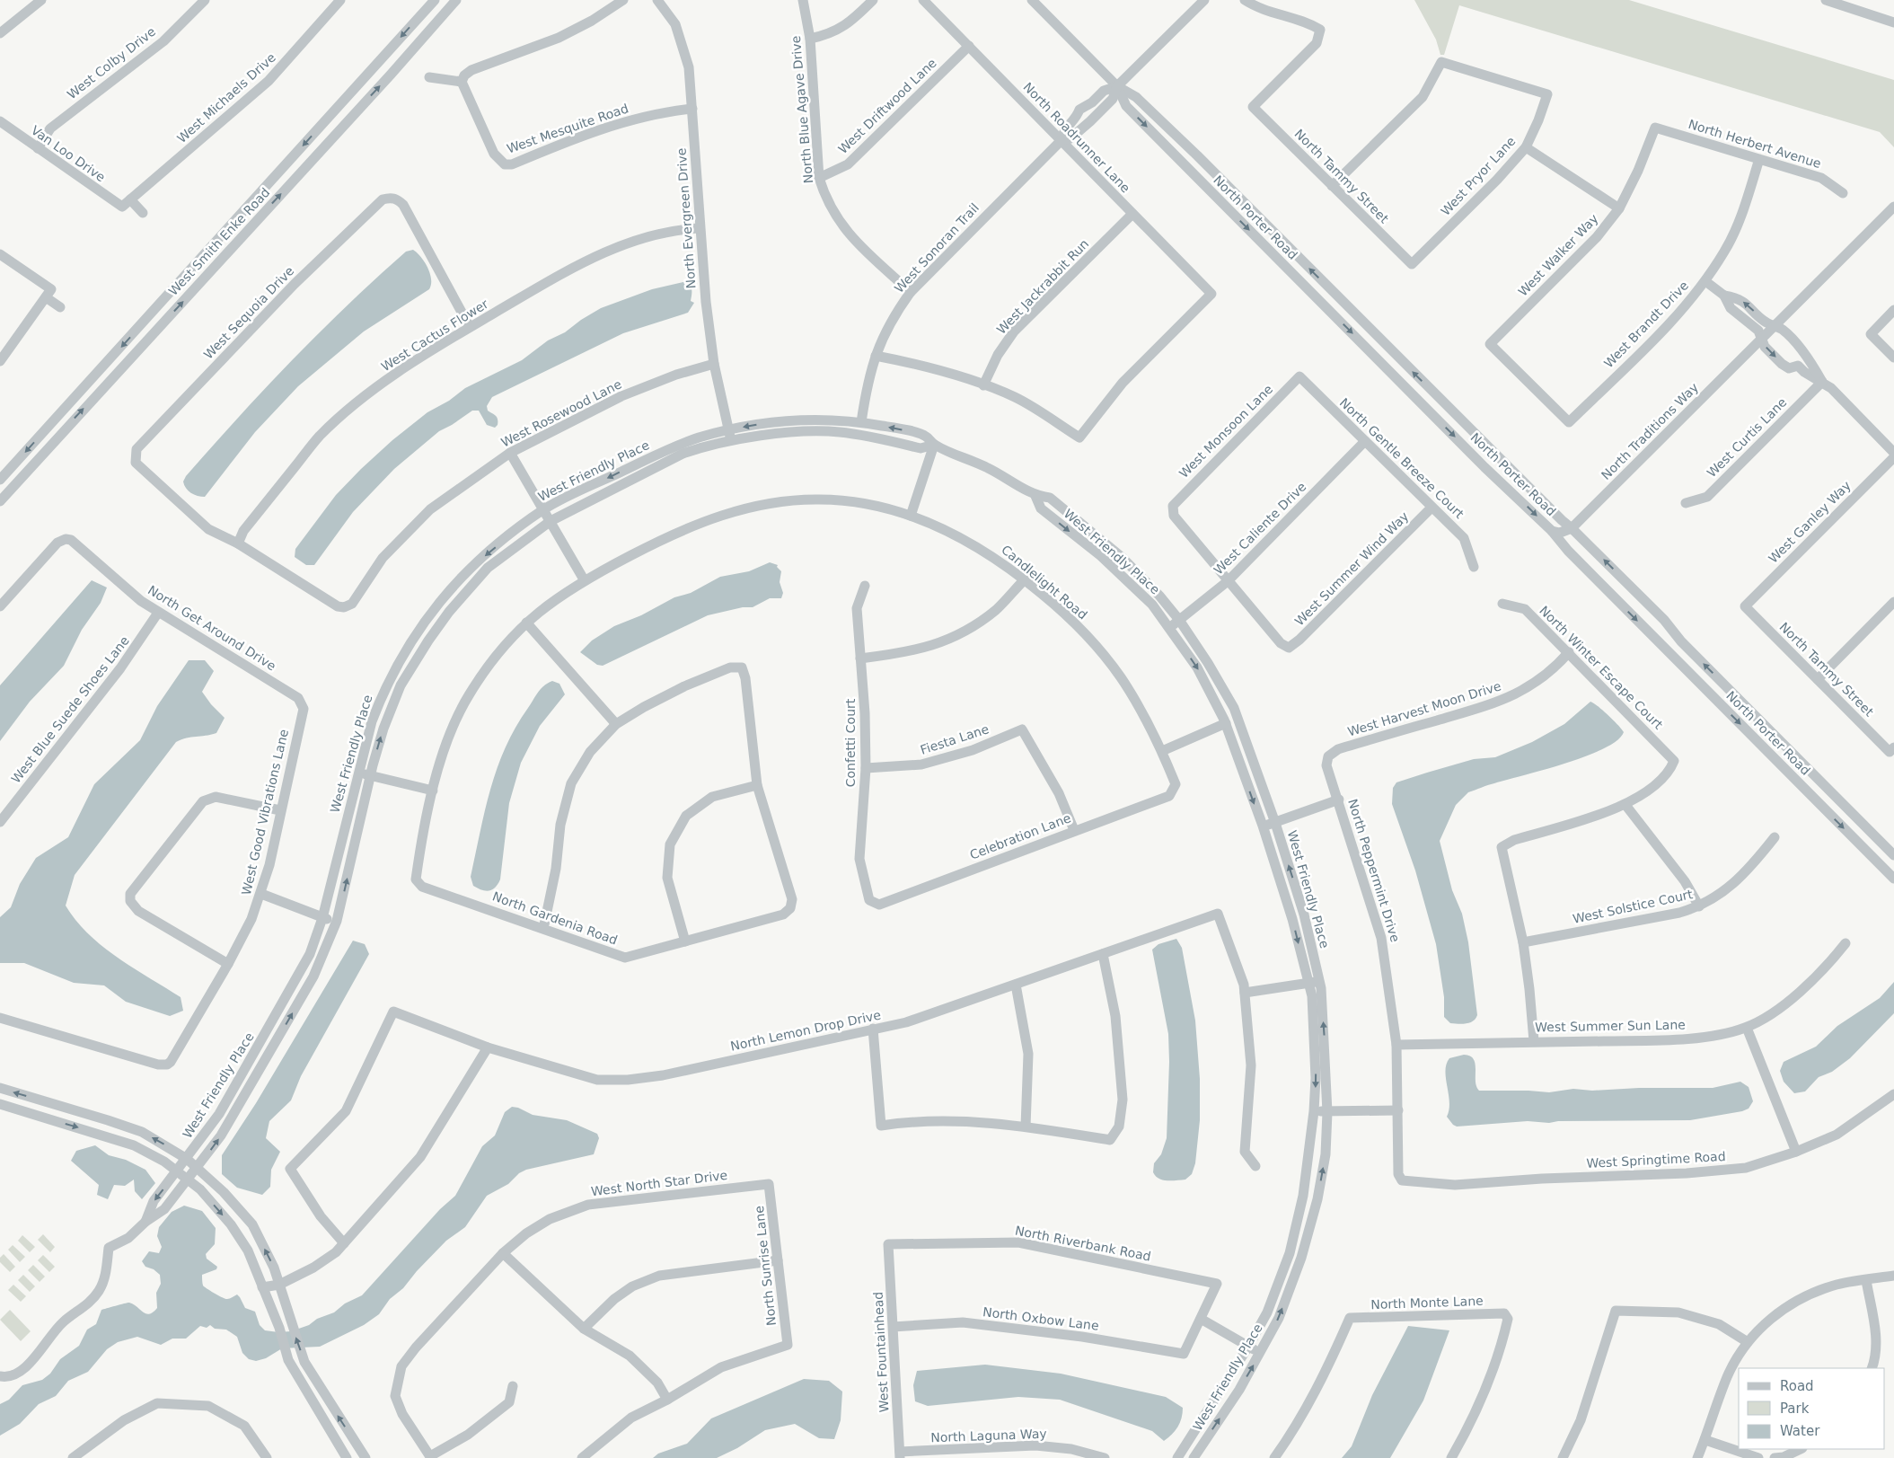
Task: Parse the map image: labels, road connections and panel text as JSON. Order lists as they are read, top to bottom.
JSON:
{
  "streets": {
    "street": [
      "West Colby Drive",
      "West Michaels Drive",
      "West Driftwood Lane",
      "North Blue Agave Drive",
      "West Mesquite Road",
      "North Roadrunner Lane",
      "North Herbert Avenue",
      "Van Loo Drive",
      "North Tammy Street",
      "West Pryor Lane",
      "North Porter Road",
      "North Evergreen Drive",
      "West Smith Enke Road",
      "West Sonoran Trail",
      "West Walker Way",
      "West Jackrabbit Run",
      "West Sequoia Drive",
      "West Brandt Drive",
      "West Cactus Flower",
      "West Rosewood Lane",
      "West Monsoon Lane",
      "North Traditions Way",
      "West Curtis Lane",
      "North Gentle Breeze Court",
      "West Friendly Place",
      "West Ganley Way",
      "West Caliente Drive",
      "West Summer Wind Way",
      "Candlelight Road",
      "North Get Around Drive",
      "North Winter Escape Court",
      "West Harvest Moon Drive",
      "West Blue Suede Shoes Lane",
      "Fiesta Lane",
      "Confetti Court",
      "West Good Vibrations Lane",
      "Celebration Lane",
      "North Peppermint Drive",
      "West Solstice Court",
      "North Gardenia Road",
      "West Summer Sun Lane",
      "North Lemon Drop Drive",
      "West Springtime Road",
      "West North Star Drive",
      "North Riverbank Road",
      "North Sunrise Lane",
      "North Monte Lane",
      "North Oxbow Lane",
      "West Fountainhead",
      "North Laguna Way"
    ]
  },
  "crossings": [
    ["West Colby Drive", "Van Loo Drive"],
    ["West Michaels Drive", "Van Loo Drive"],
    ["West Driftwood Lane", "North Blue Agave Drive"],
    ["West Driftwood Lane", "North Roadrunner Lane"],
    ["North Blue Agave Drive", "West Sonoran Trail"],
    ["West Mesquite Road", "North Evergreen Drive"],
    ["North Roadrunner Lane", "West Sonoran Trail"],
    ["North Roadrunner Lane", "West Jackrabbit Run"],
    ["North Herbert Avenue", "West Walker Way"],
    ["North Herbert Avenue", "West Brandt Drive"],
    ["North Tammy Street", "West Pryor Lane"],
    ["North Tammy Street", "West Ganley Way"],
    ["North Porter Road", "West Sonoran Trail"],
    ["North Porter Road", "North Traditions Way"],
    ["North Evergreen Drive", "West Cactus Flower"],
    ["North Evergreen Drive", "West Rosewood Lane"],
    ["North Evergreen Drive", "West Friendly Place"],
    ["West Sonoran Trail", "West Friendly Place"],
    ["West Walker Way", "West Brandt Drive"],
    ["West Sequoia Drive", "West Cactus Flower"],
    ["West Sequoia Drive", "West Rosewood Lane"],
    ["West Cactus Flower", "West Rosewood Lane"],
    ["West Monsoon Lane", "North Gentle Breeze Court"],
    ["West Monsoon Lane", "West Caliente Drive"],
    ["West Monsoon Lane", "West Summer Wind Way"],
    ["North Gentle Breeze Court", "West Caliente Drive"],
    ["North Gentle Breeze Court", "West Summer Wind Way"],
    ["West Friendly Place", "West Caliente Drive"],
    ["West Caliente Drive", "West Summer Wind Way"],
    ["Candlelight Road", "Celebration Lane"],
    ["Candlelight Road", "North Gardenia Road"],
    ["North Get Around Drive", "West Blue Suede Shoes Lane"],
    ["North Get Around Drive", "West Good Vibrations Lane"],
    ["North Winter Escape Court", "West Harvest Moon Drive"],
    ["West Harvest Moon Drive", "North Peppermint Drive"],
    ["Fiesta Lane", "Confetti Court"],
    ["Fiesta Lane", "Celebration Lane"],
    ["Confetti Court", "Celebration Lane"],
    ["North Peppermint Drive", "West Summer Sun Lane"],
    ["North Peppermint Drive", "West Springtime Road"],
    ["West North Star Drive", "North Sunrise Lane"],
    ["North Riverbank Road", "North Oxbow Lane"],
    ["North Riverbank Road", "West Fountainhead"],
    ["North Oxbow Lane", "West Fountainhead"],
    ["West Fountainhead", "North Laguna Way"]
  ],
  "legend": ["Road", "Park", "Water"]
}
